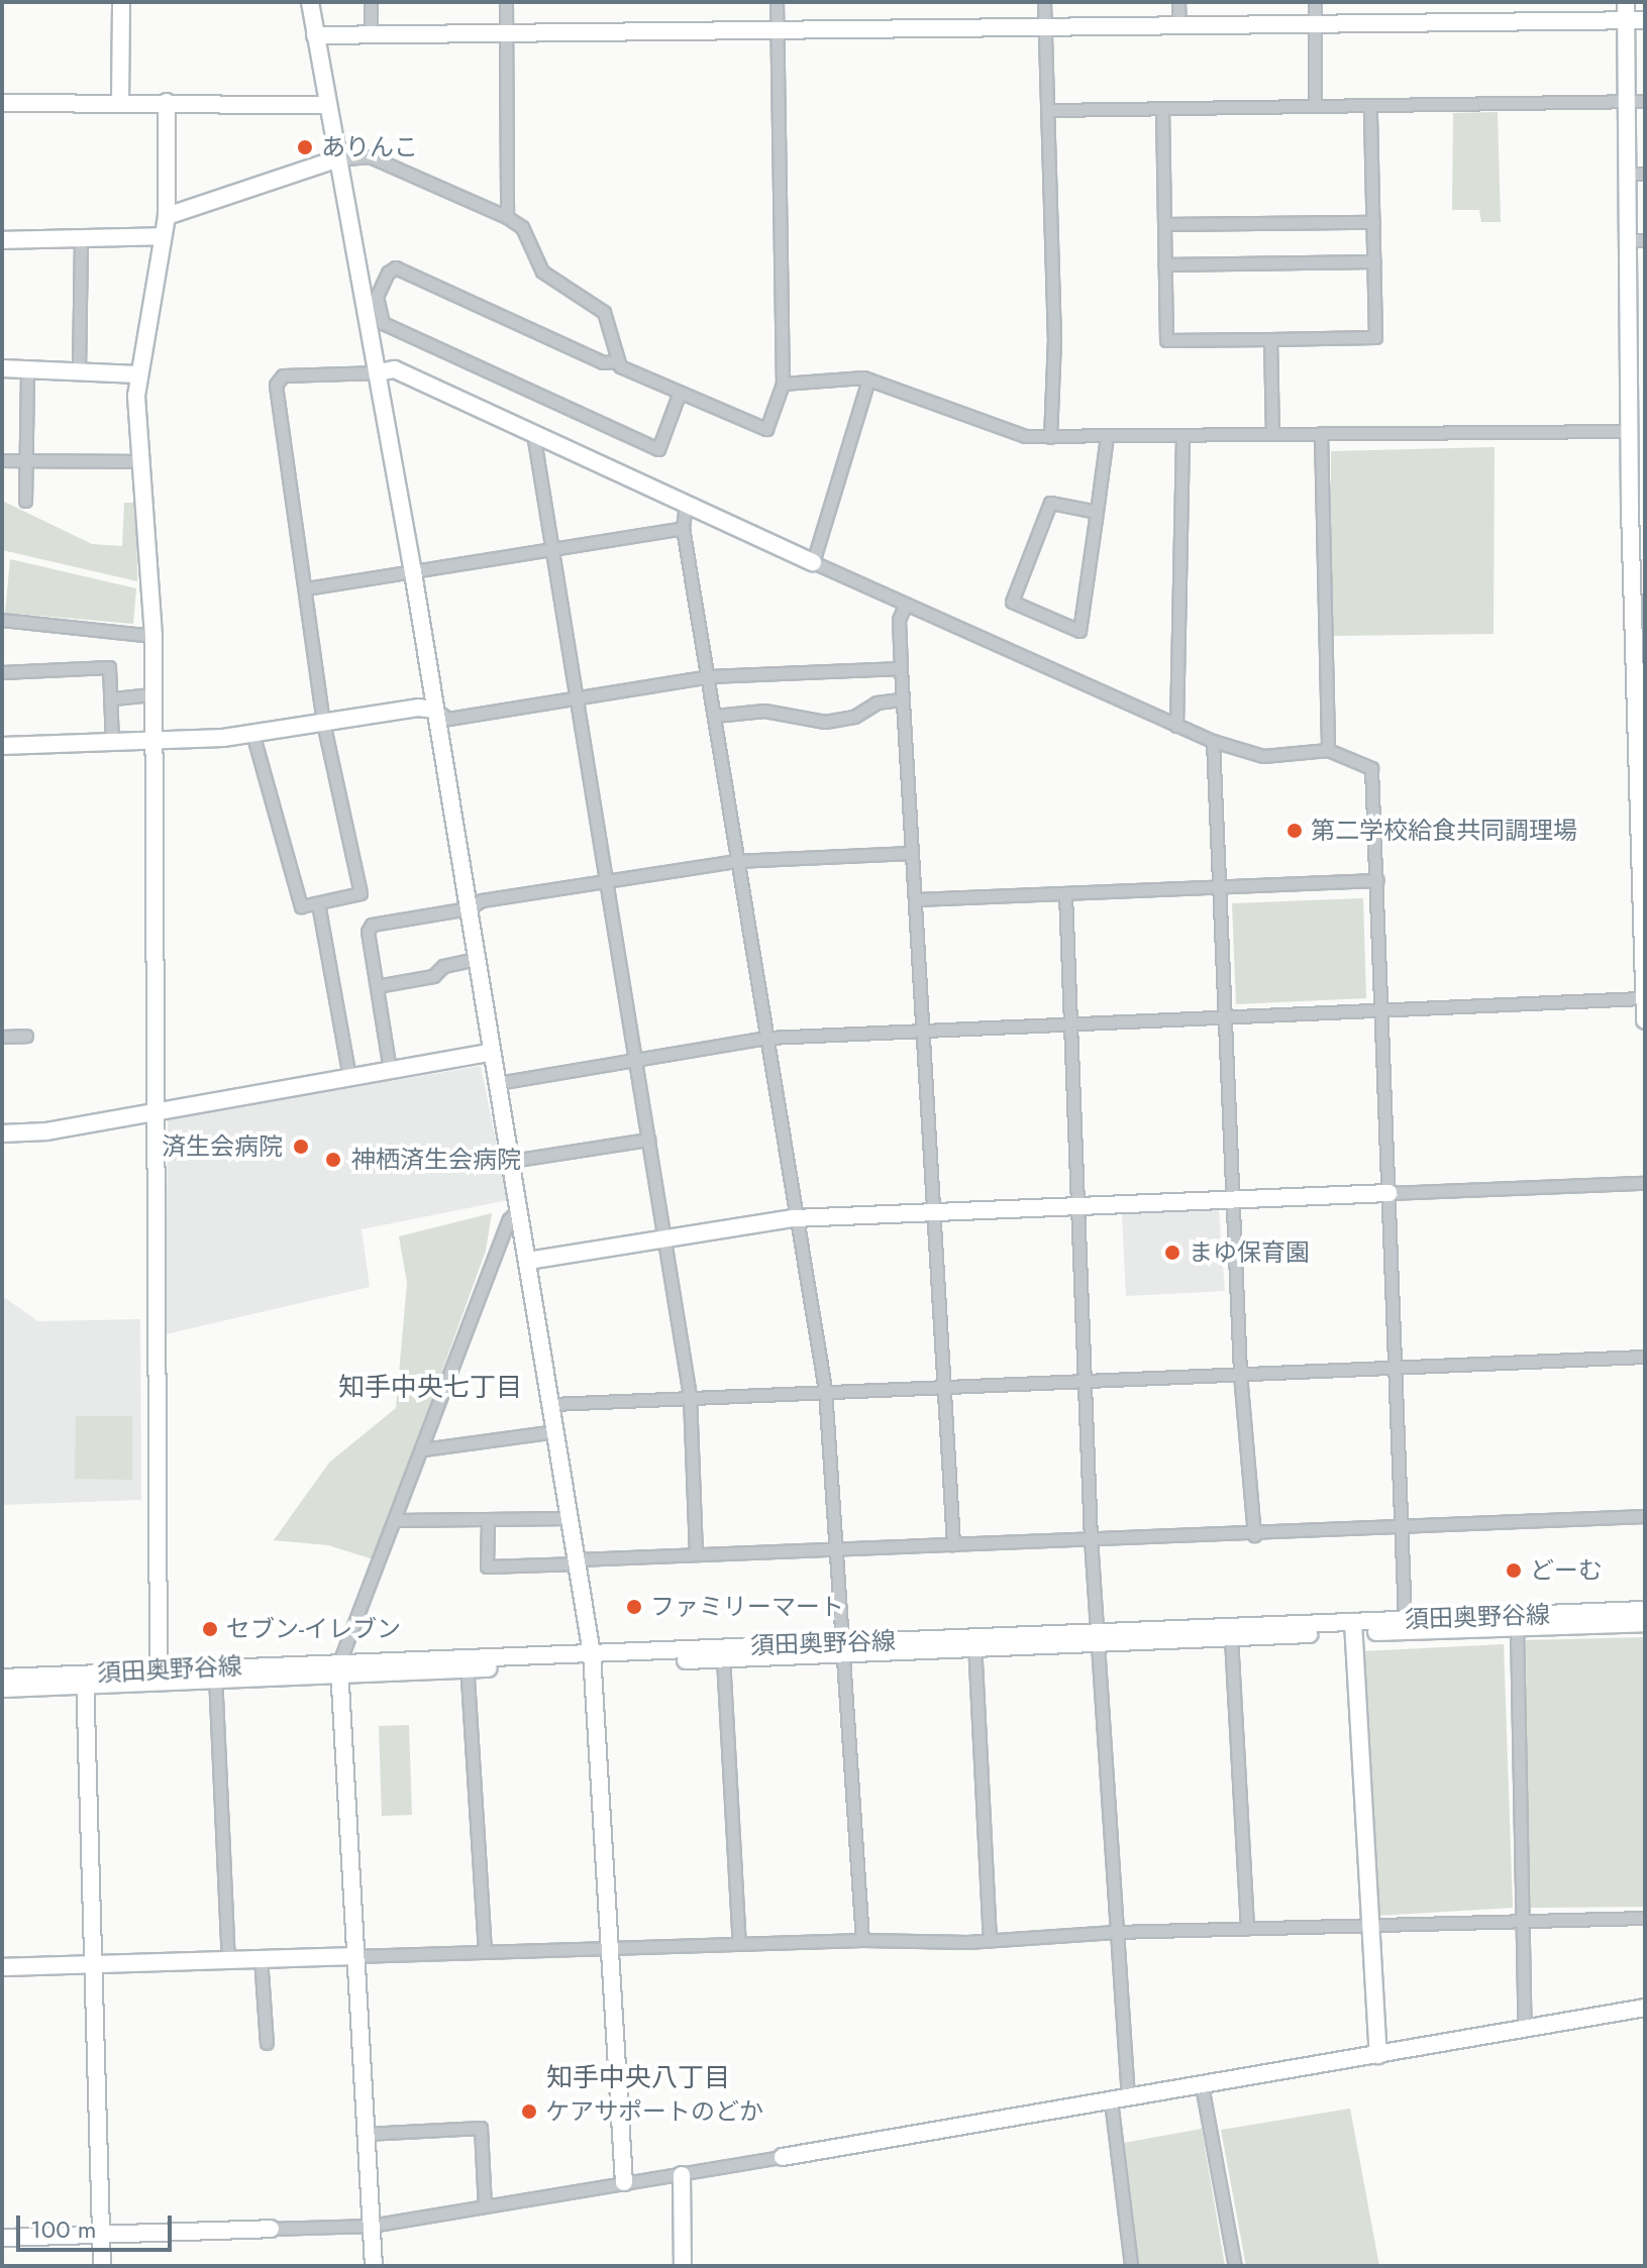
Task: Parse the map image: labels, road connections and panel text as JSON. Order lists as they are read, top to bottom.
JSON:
{
  "streets": {
    "street": ["須田奥野谷線"]
  },
  "districts": ["知手中央七丁目", "知手中央八丁目"],
  "places": [
    "ありんこ",
    "第二学校給食共同調理場",
    "済生会病院",
    "神栖済生会病院",
    "まゆ保育園",
    "どーむ",
    "ファミリーマート",
    "セブン-イレブン",
    "ケアサポートのどか"
  ],
  "scale_bar": "100 m"
}
